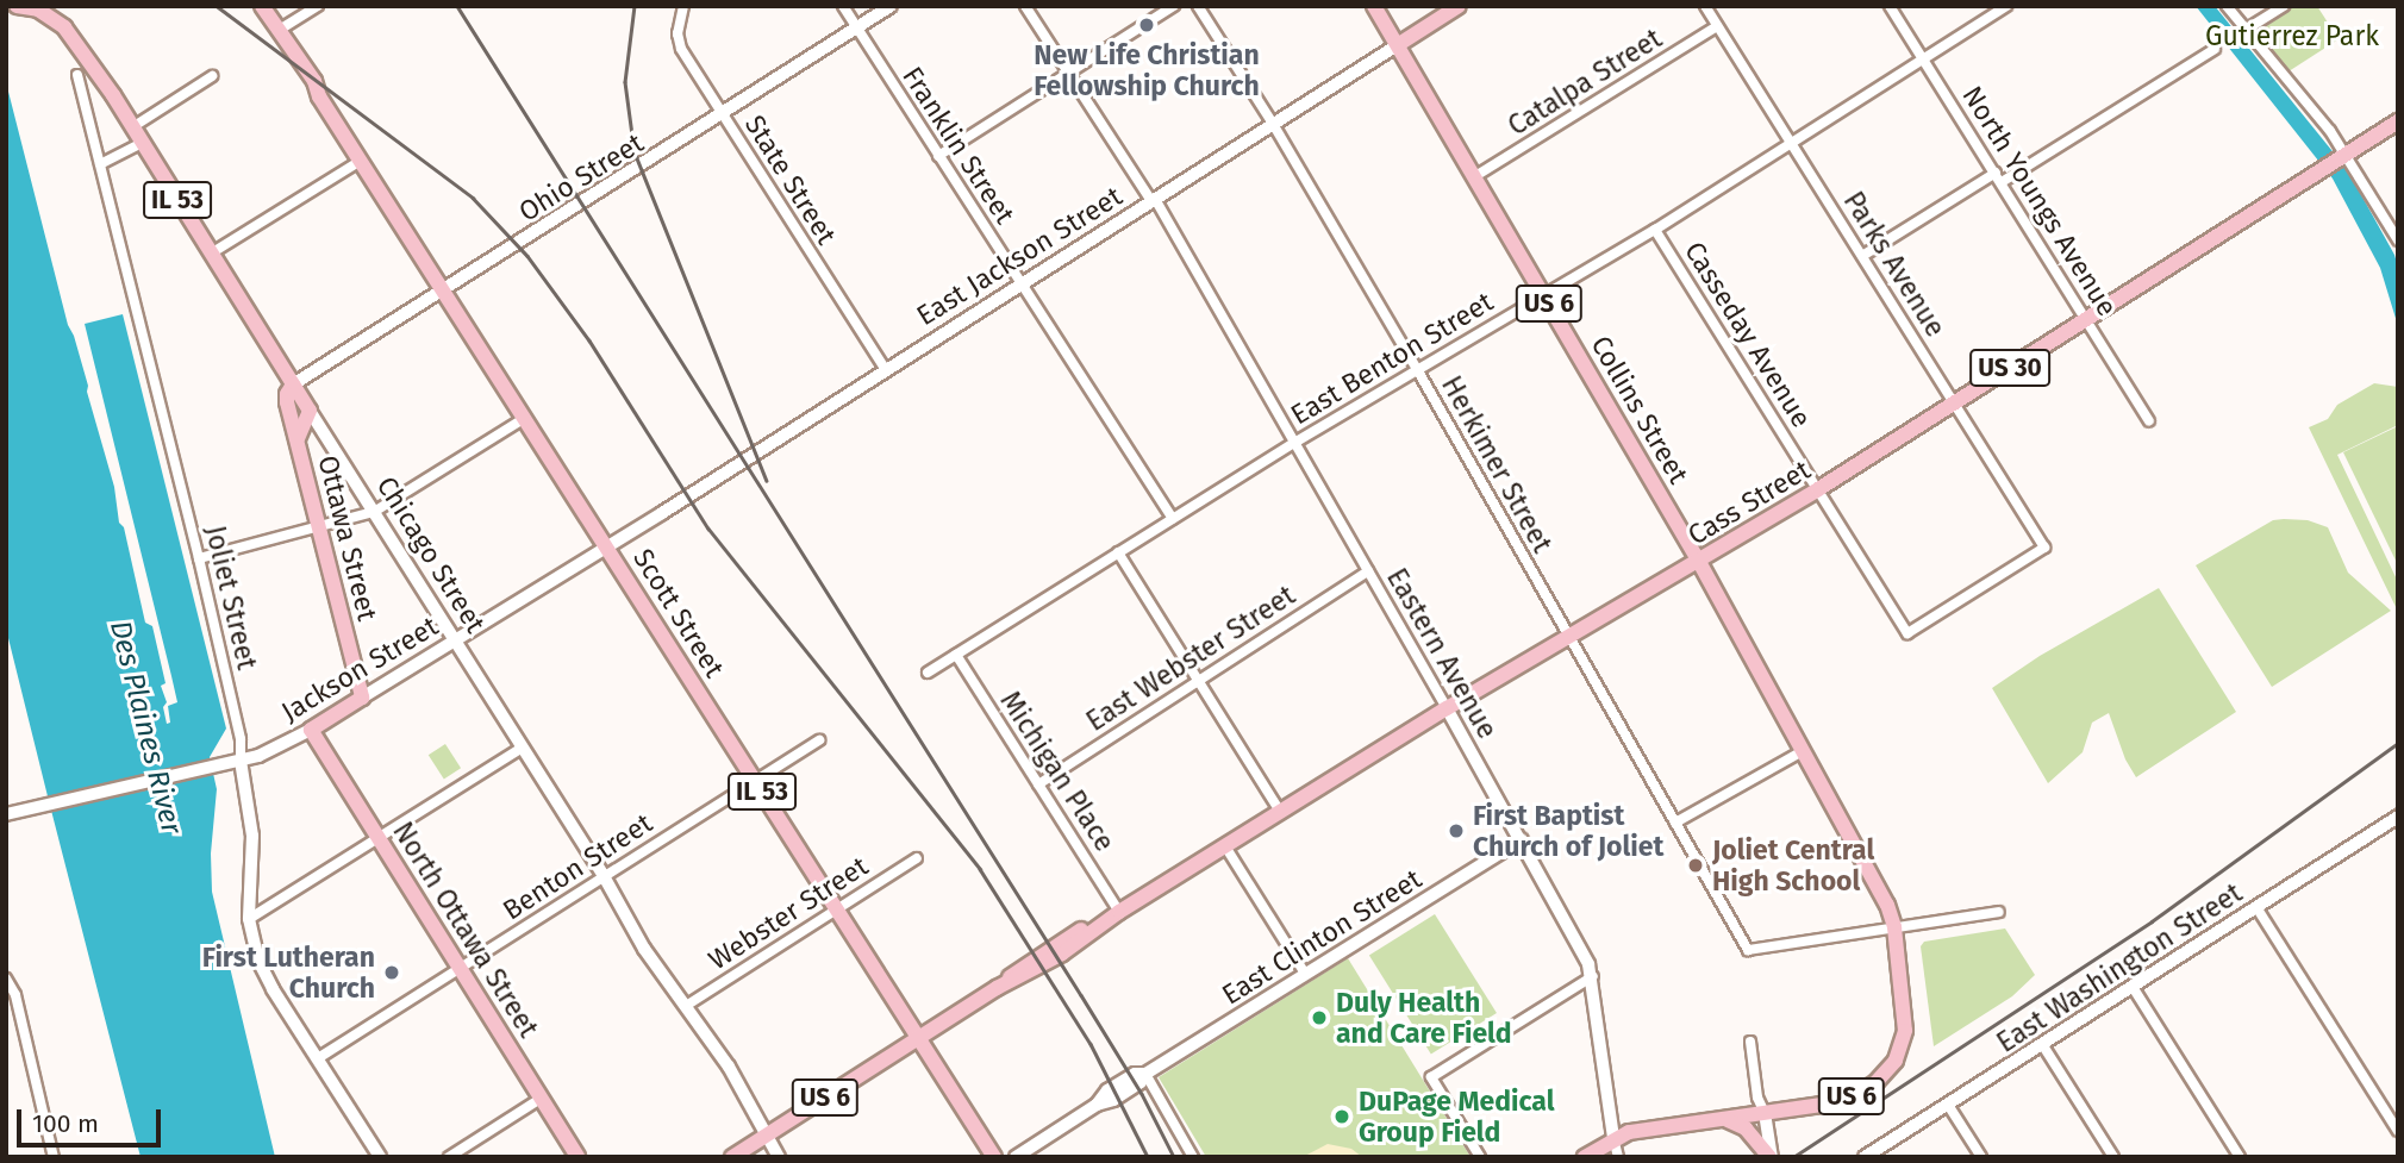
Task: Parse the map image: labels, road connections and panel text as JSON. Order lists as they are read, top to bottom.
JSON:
{
  "streets": {
    "main road": [
      "IL 53",
      "East Jackson Street",
      "US 6",
      "US 30",
      "Collins Street",
      "Cass Street",
      "Ottawa Street",
      "Chicago Street",
      "Scott Street",
      "Jackson Street",
      "North Ottawa Street"
    ],
    "street": [
      "Catalpa Street",
      "Franklin Street",
      "Ohio Street",
      "State Street",
      "North Youngs Avenue",
      "Parks Avenue",
      "Casseday Avenue",
      "East Benton Street",
      "Herkimer Street",
      "Joliet Street",
      "Eastern Avenue",
      "East Webster Street",
      "Michigan Place",
      "Benton Street",
      "Webster Street",
      "East Clinton Street",
      "East Washington Street"
    ]
  },
  "crossings": [
    ["Catalpa Street", "Parks Avenue"],
    ["Catalpa Street", "Collins Street"],
    ["Franklin Street", "Ohio Street"],
    ["Franklin Street", "East Jackson Street"],
    ["Franklin Street", "East Benton Street"],
    ["Ohio Street", "State Street"],
    ["Ohio Street", "Ottawa Street"],
    ["Ohio Street", "Chicago Street"],
    ["Ohio Street", "Scott Street"],
    ["State Street", "East Jackson Street"],
    ["North Youngs Avenue", "East Benton Street"],
    ["North Youngs Avenue", "Cass Street"],
    ["East Jackson Street", "Collins Street"],
    ["East Jackson Street", "Herkimer Street"],
    ["East Jackson Street", "Scott Street"],
    ["East Jackson Street", "Eastern Avenue"],
    ["East Jackson Street", "Jackson Street"],
    ["Parks Avenue", "Casseday Avenue"],
    ["Parks Avenue", "East Benton Street"],
    ["Parks Avenue", "Cass Street"],
    ["US 6", "Collins Street"],
    ["US 6", "Eastern Avenue"],
    ["Casseday Avenue", "East Benton Street"],
    ["Casseday Avenue", "Cass Street"],
    ["East Benton Street", "Collins Street"],
    ["East Benton Street", "Herkimer Street"],
    ["East Benton Street", "Eastern Avenue"],
    ["East Benton Street", "Michigan Place"],
    ["Collins Street", "Herkimer Street"],
    ["Collins Street", "Cass Street"],
    ["Herkimer Street", "Cass Street"],
    ["Cass Street", "Chicago Street"],
    ["Cass Street", "Scott Street"],
    ["Cass Street", "Eastern Avenue"],
    ["Cass Street", "Michigan Place"],
    ["Ottawa Street", "Chicago Street"],
    ["Ottawa Street", "Jackson Street"],
    ["Chicago Street", "Jackson Street"],
    ["Chicago Street", "Benton Street"],
    ["Chicago Street", "Webster Street"],
    ["Joliet Street", "Jackson Street"],
    ["Joliet Street", "Benton Street"],
    ["Scott Street", "Jackson Street"],
    ["Scott Street", "Benton Street"],
    ["Scott Street", "Webster Street"],
    ["Eastern Avenue", "East Webster Street"],
    ["Eastern Avenue", "East Clinton Street"],
    ["East Webster Street", "Michigan Place"],
    ["Jackson Street", "North Ottawa Street"],
    ["Benton Street", "North Ottawa Street"]
  ],
  "water": ["Des Plaines River"],
  "parks": ["Gutierrez Park"],
  "places": [
    "New Life Christian Fellowship Church",
    "First Baptist Church of Joliet",
    "Joliet Central High School",
    "First Lutheran Church",
    "Duly Health and Care Field",
    "DuPage Medical Group Field"
  ],
  "scale_bar": "100 m"
}
